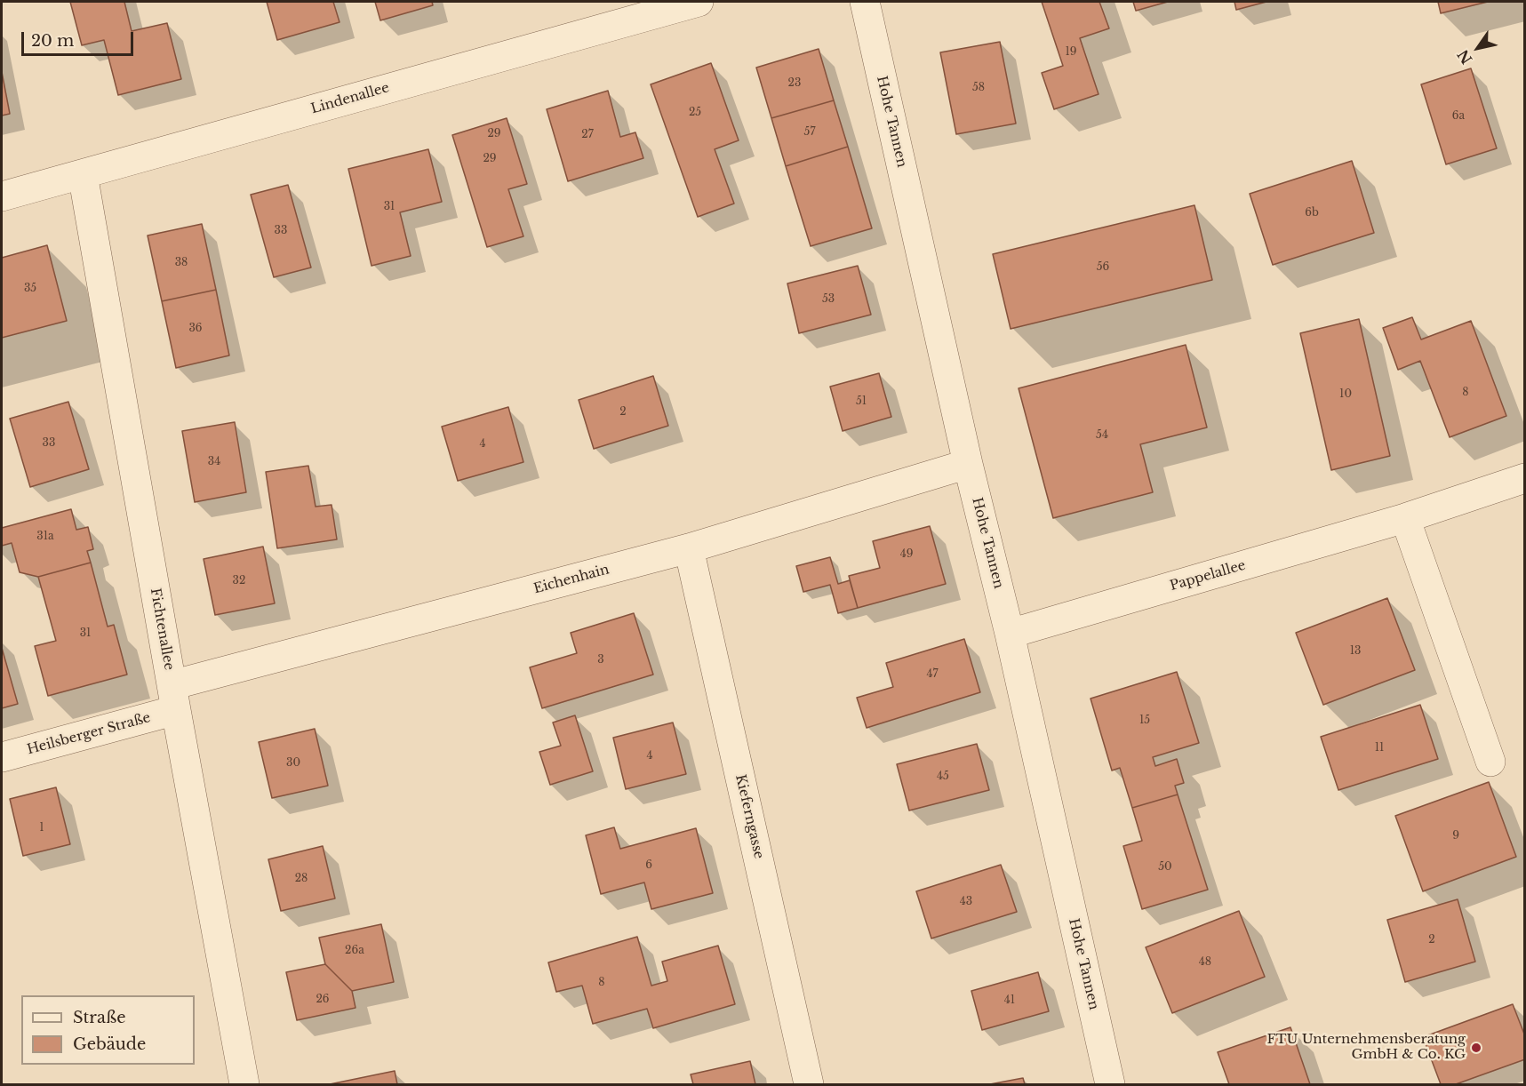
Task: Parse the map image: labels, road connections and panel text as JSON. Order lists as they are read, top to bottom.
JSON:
{
  "streets": {
    "street": [
      "Lindenallee",
      "Hohe Tannen",
      "Pappelallee",
      "Eichenhain",
      "Fichtenallee",
      "Heilsberger Straße",
      "Kieferngasse"
    ]
  },
  "crossings": [
    ["Lindenallee", "Fichtenallee"],
    ["Hohe Tannen", "Pappelallee"],
    ["Hohe Tannen", "Eichenhain"],
    ["Eichenhain", "Fichtenallee"],
    ["Eichenhain", "Heilsberger Straße"],
    ["Eichenhain", "Kieferngasse"],
    ["Fichtenallee", "Heilsberger Straße"]
  ],
  "places": ["FTU Unternehmensberatung GmbH & Co. KG"],
  "house_numbers": [
    "19",
    "23",
    "58",
    "25",
    "6a",
    "57",
    "29",
    "27",
    "29",
    "31",
    "6b",
    "33",
    "38",
    "56",
    "35",
    "53",
    "36",
    "8",
    "10",
    "51",
    "2",
    "54",
    "33",
    "4",
    "34",
    "31a",
    "49",
    "32",
    "31",
    "13",
    "3",
    "47",
    "15",
    "11",
    "4",
    "30",
    "45",
    "1",
    "9",
    "6",
    "50",
    "28",
    "43",
    "2",
    "26a",
    "48",
    "8",
    "26",
    "41"
  ],
  "legend": ["Straße", "Gebäude"],
  "scale_bar": "20 m",
  "north": "bottom left"
}
